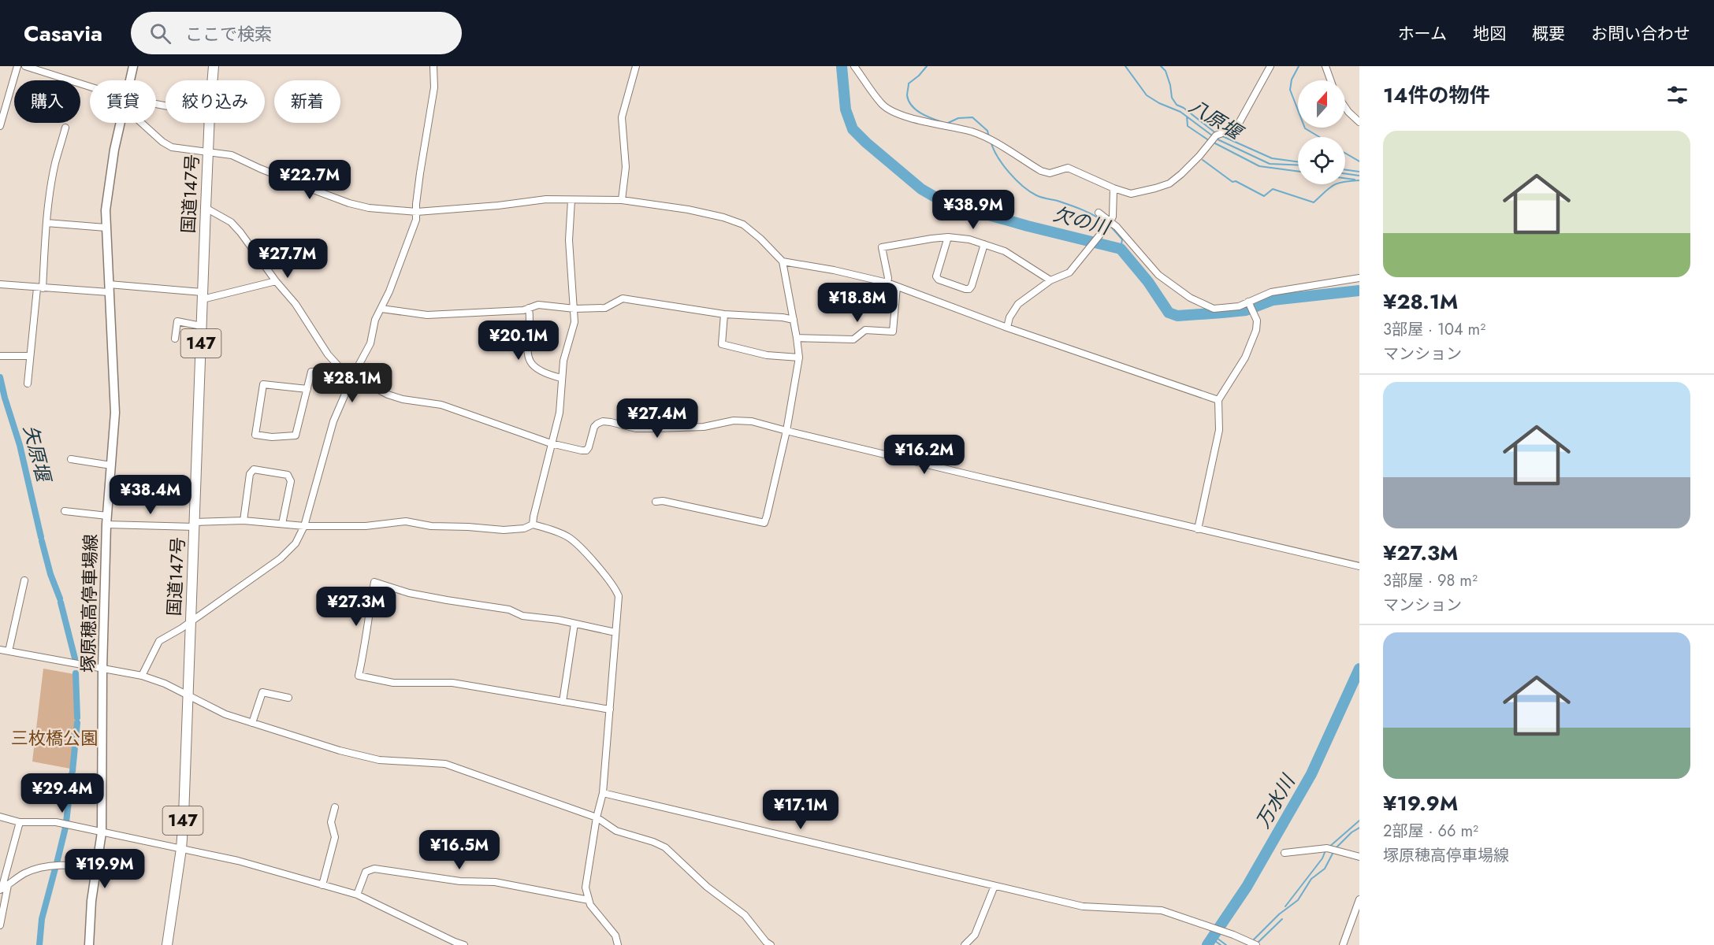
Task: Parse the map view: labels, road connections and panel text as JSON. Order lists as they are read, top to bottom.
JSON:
{
  "streets": {
    "highway": ["国道147号", "147"],
    "main road": ["塚原穂高停車場線"]
  },
  "water": [
    "八原堰",
    "欠の川",
    "矢原堰",
    "万水川"
  ],
  "parks": ["三枚橋公園"],
  "north": "top",
  "page": {
    "header": "Casavia",
    "search": "ここで検索",
    "nav": [
      "ホーム",
      "地図",
      "概要",
      "お問い合わせ"
    ],
    "heading": "14件の物件",
    "chip": [
      "購入",
      "賃貸",
      "絞り込み",
      "新着"
    ],
    "list": [
      {
        "name": "¥28.1M",
        "note": "3部屋 · 104 m² · マンション"
      },
      {
        "name": "¥27.3M",
        "note": "3部屋 · 98 m² · マンション"
      },
      {
        "name": "¥19.9M",
        "note": "2部屋 · 66 m² · 塚原穂高停車場線"
      }
    ],
    "price": [
      "¥22.7M",
      "¥38.9M",
      "¥27.7M",
      "¥18.8M",
      "¥20.1M",
      "¥28.1M",
      "¥27.4M",
      "¥16.2M",
      "¥38.4M",
      "¥27.3M",
      "¥29.4M",
      "¥17.1M",
      "¥16.5M",
      "¥19.9M"
    ]
  }
}
